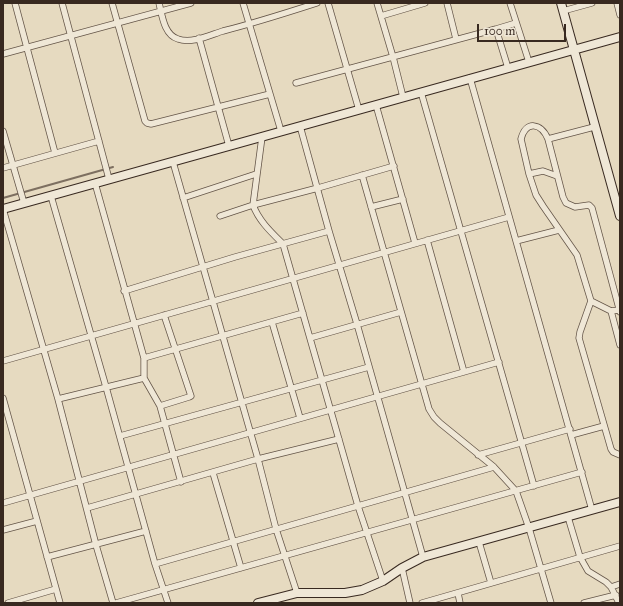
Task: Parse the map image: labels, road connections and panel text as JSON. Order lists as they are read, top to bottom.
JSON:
{
  "scale_bar": "100 m"
}
